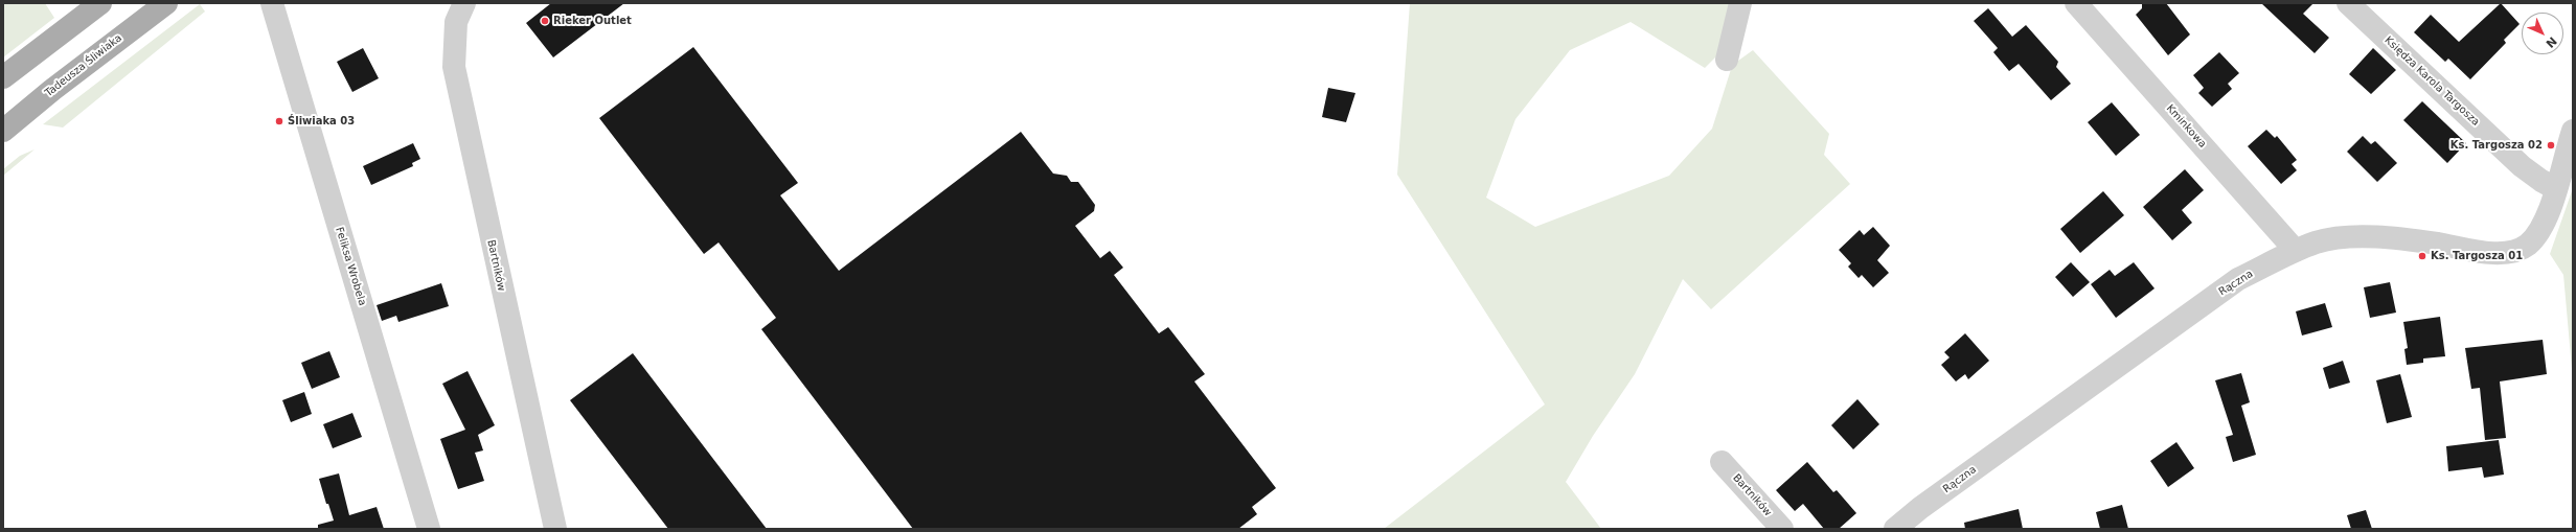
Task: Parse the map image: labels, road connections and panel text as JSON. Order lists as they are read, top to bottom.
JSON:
{
  "streets": {
    "main road": ["Tadeusza Śliwiaka"],
    "street": [
      "Księdza Karola Targosza",
      "Kminkowa",
      "Bartników",
      "Feliksa Wrobela",
      "Rączna"
    ]
  },
  "crossings": [
    ["Księdza Karola Targosza", "Rączna"],
    ["Kminkowa", "Rączna"]
  ],
  "places": [
    "Rieker Outlet",
    "Śliwiaka 03",
    "Ks. Targosza 02",
    "Ks. Targosza 01"
  ],
  "north": "bottom right"
}
